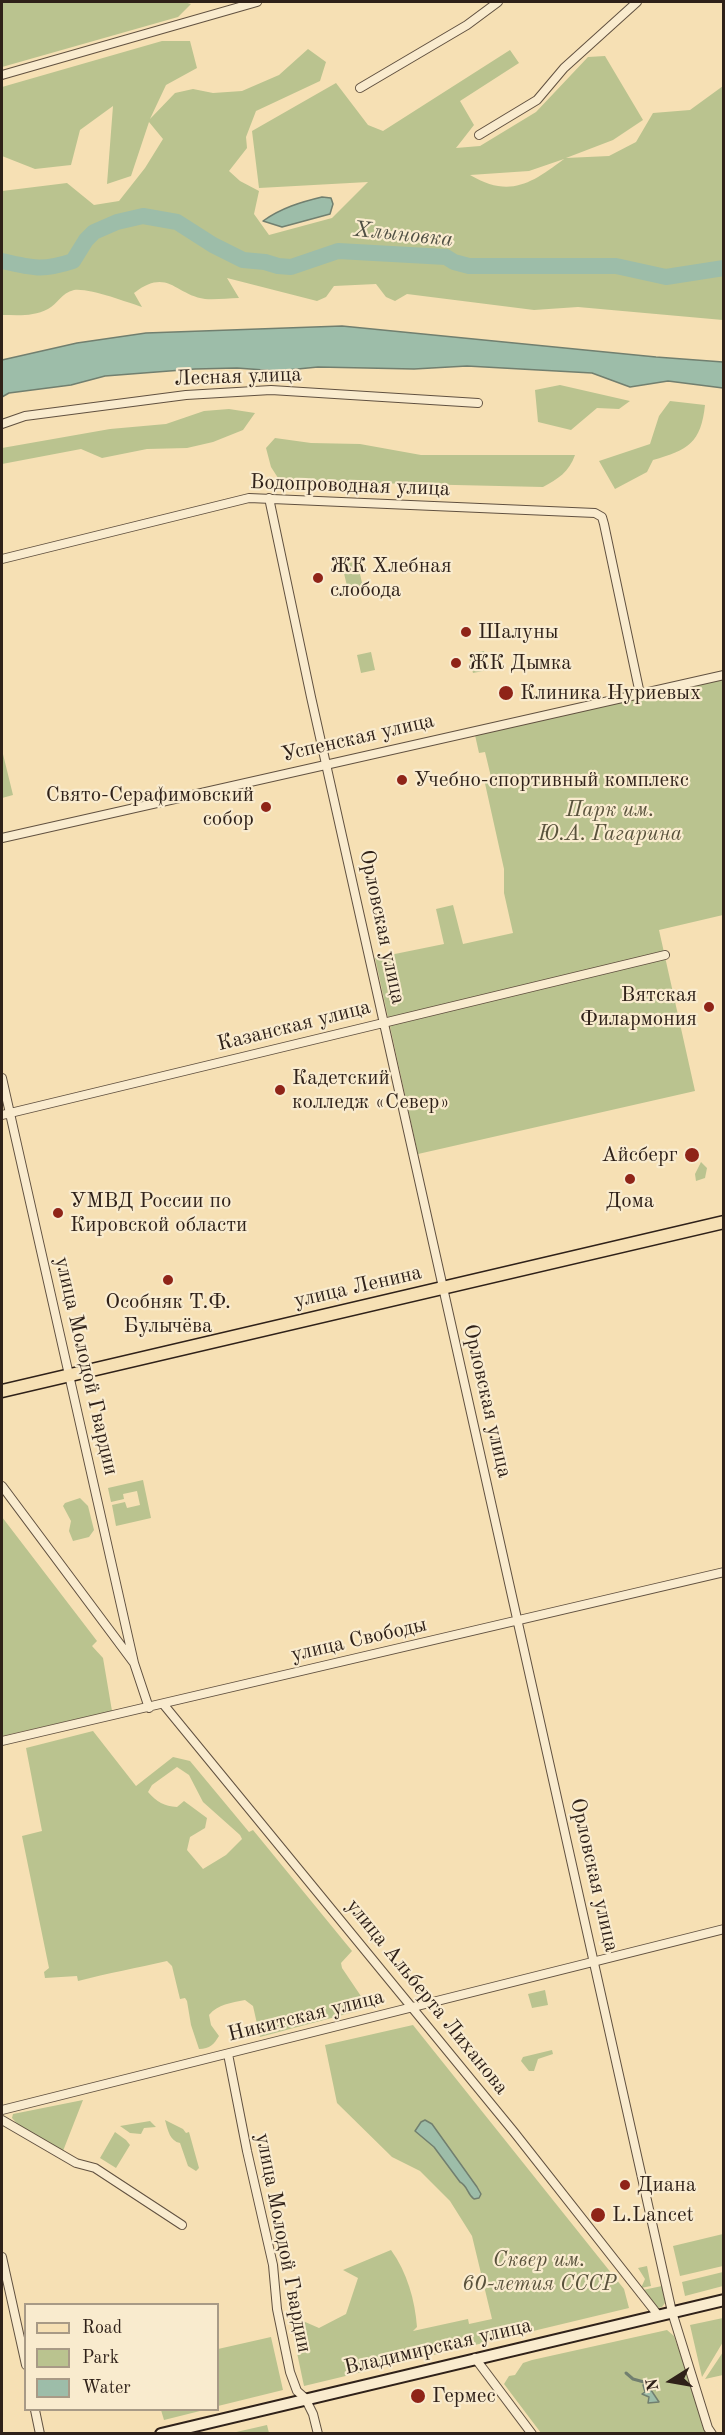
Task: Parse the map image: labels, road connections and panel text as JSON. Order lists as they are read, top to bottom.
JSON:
{
  "streets": {
    "main road": ["улица Ленина", "Владимирская улица"],
    "street": [
      "Лесная улица",
      "Водопроводная улица",
      "Успенская улица",
      "Орловская улица",
      "Казанская улица",
      "улица Молодой Гвардии",
      "улица Свободы",
      "улица Альберта Лиханова",
      "Никитская улица"
    ]
  },
  "crossings": [
    ["Водопроводная улица", "Успенская улица"],
    ["Водопроводная улица", "Орловская улица"],
    ["Успенская улица", "Орловская улица"],
    ["Орловская улица", "Казанская улица"],
    ["Орловская улица", "улица Ленина"],
    ["Орловская улица", "улица Свободы"],
    ["Орловская улица", "Никитская улица"],
    ["Орловская улица", "Владимирская улица"],
    ["Казанская улица", "улица Молодой Гвардии"],
    ["улица Ленина", "улица Молодой Гвардии"],
    ["улица Молодой Гвардии", "Никитская улица"],
    ["улица Молодой Гвардии", "Владимирская улица"],
    ["улица Свободы", "улица Альберта Лиханова"],
    ["улица Альберта Лиханова", "Никитская улица"],
    ["улица Альберта Лиханова", "Владимирская улица"]
  ],
  "water": ["Хлыновка"],
  "parks": ["Парк им. Ю.А. Гагарина", "Сквер им. 60-летия СССР"],
  "places": [
    "ЖК Хлебная слобода",
    "Шалуны",
    "ЖК Дымка",
    "Клиника Нуриевых",
    "Учебно-спортивный комплекс",
    "Свято-Серафимовский собор",
    "Вятская Филармония",
    "Кадетский колледж «Север»",
    "Айсберг",
    "Дома",
    "УМВД России по Кировской области",
    "Особняк Т.Ф. Булычёва",
    "Диана",
    "L.Lancet",
    "Гермес"
  ],
  "legend": ["Road", "Park", "Water"],
  "north": "left"
}
